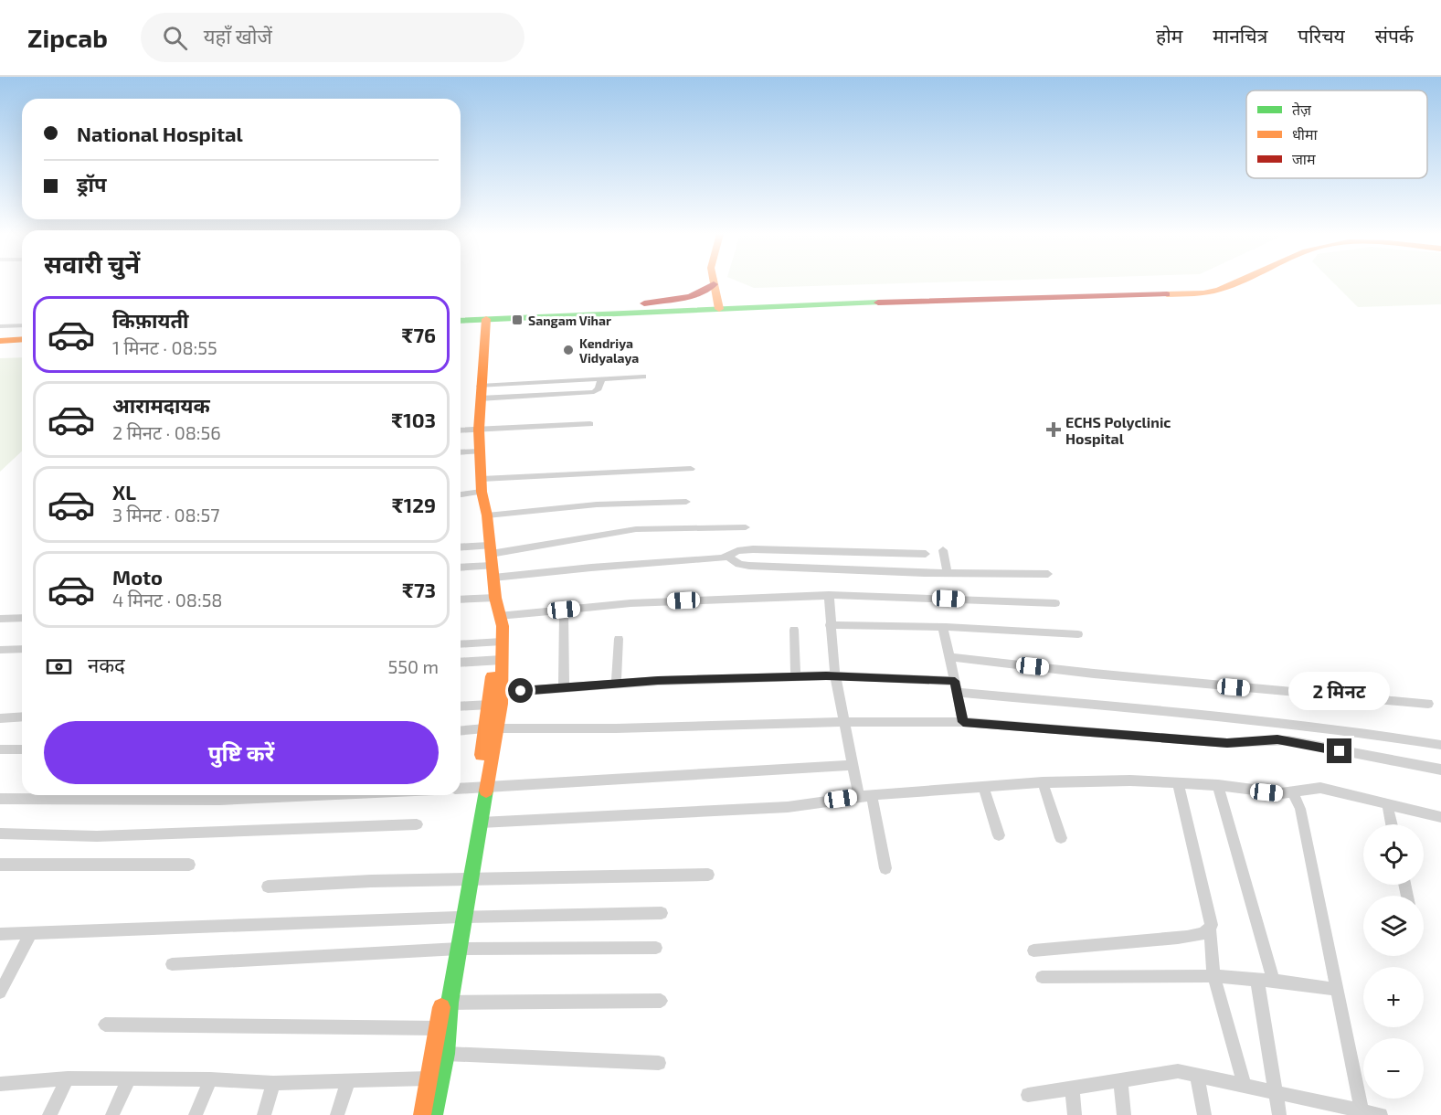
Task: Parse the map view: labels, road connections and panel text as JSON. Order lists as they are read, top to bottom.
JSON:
{
  "places": {
    "transit": ["Sangam Vihar"],
    "other": ["Kendriya Vidyalaya"],
    "health": ["ECHS Polyclinic Hospital"]
  },
  "legend": ["तेज़", "धीमा", "जाम"],
  "page": {
    "header": "Zipcab",
    "search": "यहाँ खोजें",
    "nav": [
      "होम",
      "मानचित्र",
      "परिचय",
      "संपर्क"
    ],
    "banner": ["National Hospital", "ड्रॉप"],
    "heading": "सवारी चुनें",
    "list": [
      {
        "name": "किफ़ायती",
        "note": "1 मिनट · 08:55",
        "value": "₹76"
      },
      {
        "name": "आरामदायक",
        "note": "2 मिनट · 08:56",
        "value": "₹103"
      },
      {
        "name": "XL",
        "note": "3 मिनट · 08:57",
        "value": "₹129"
      },
      {
        "name": "Moto",
        "note": "4 मिनट · 08:58",
        "value": "₹73"
      }
    ],
    "pay": ["नकद", "550 m"],
    "bubble": "2 मिनट",
    "buttons": "पुष्टि करें",
    "map_buttons": ["+", "−"]
  }
}
